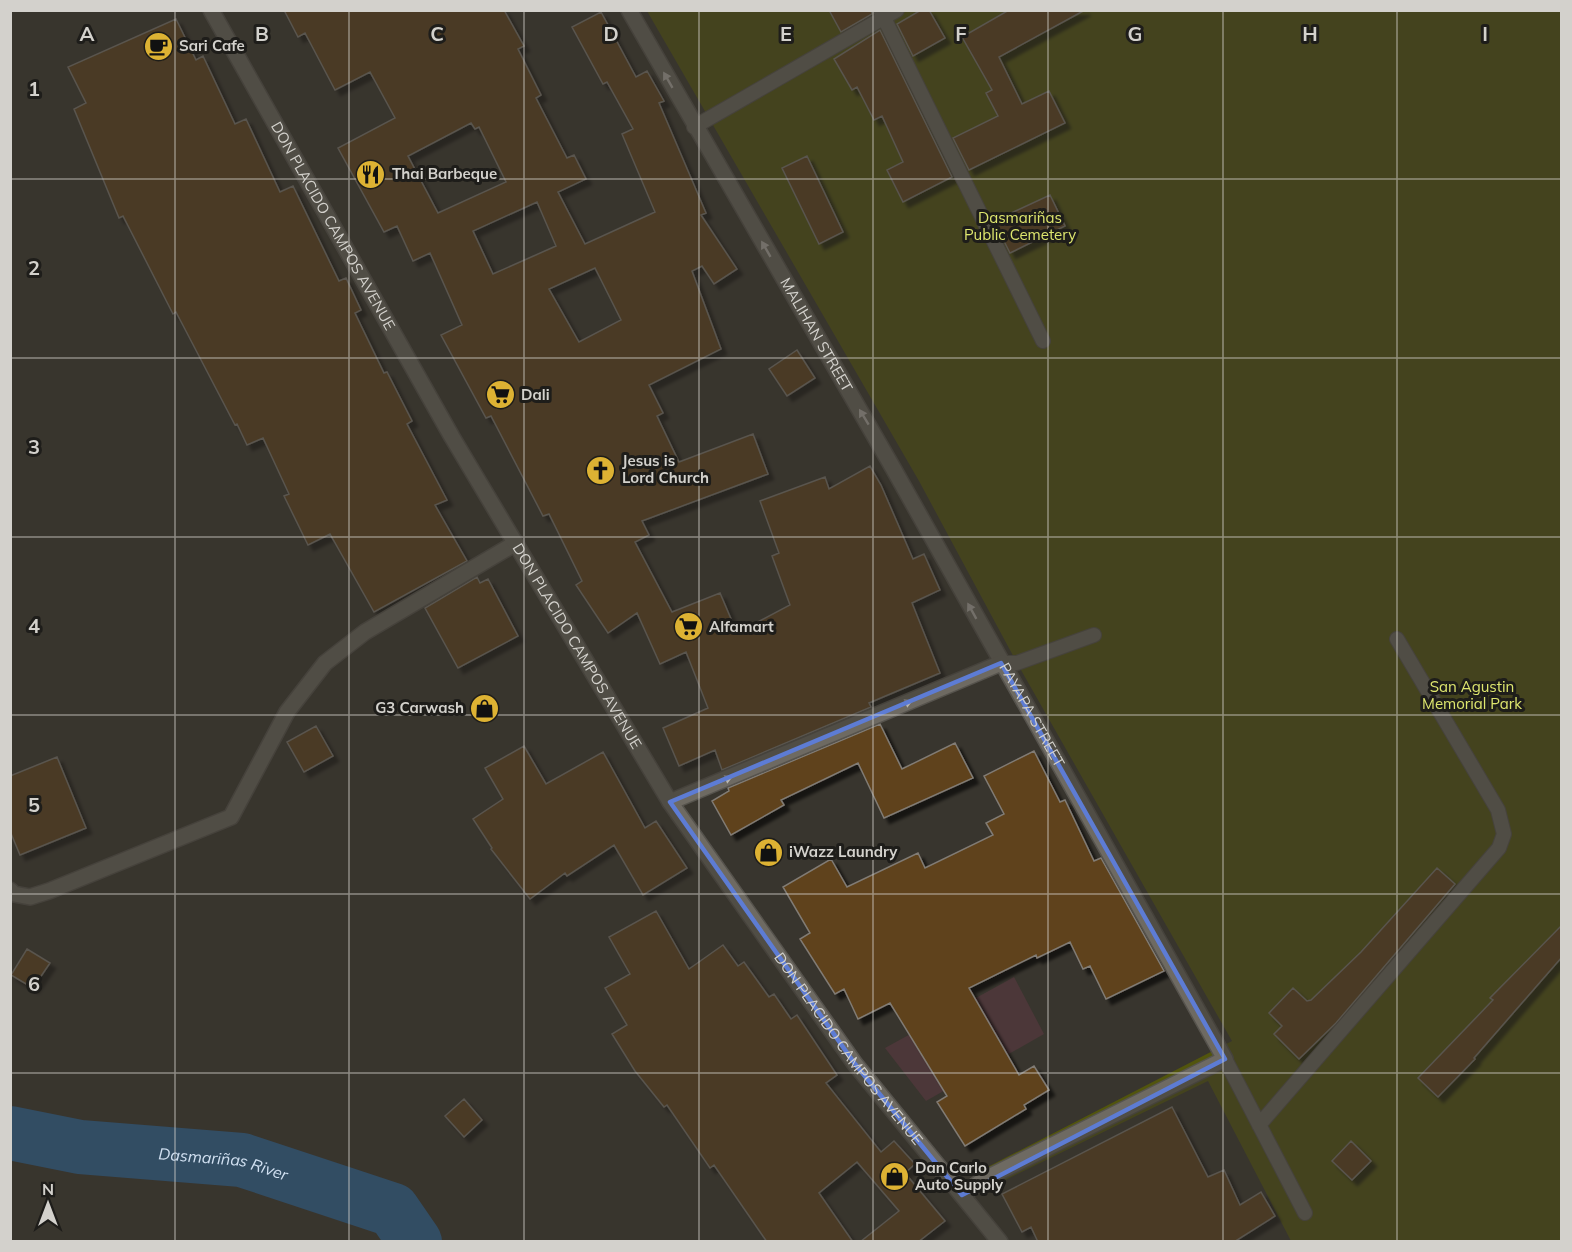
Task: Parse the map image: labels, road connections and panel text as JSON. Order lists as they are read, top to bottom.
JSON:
{
  "streets": {
    "street": ["DON PLACIDO CAMPOS AVENUE", "MALIHAN STREET", "PAYAPA STREET"]
  },
  "crossings": [
    ["DON PLACIDO CAMPOS AVENUE", "PAYAPA STREET"],
    ["MALIHAN STREET", "PAYAPA STREET"]
  ],
  "one_way": ["MALIHAN STREET", "PAYAPA STREET"],
  "water": ["Dasmariñas River"],
  "parks": ["Dasmariñas Public Cemetery", "San Agustin Memorial Park"],
  "places": {
    "cafe": ["Sari Cafe"],
    "restaurant": ["Thai Barbeque"],
    "supermarket": ["Dali", "Alfamart"],
    "church": ["Jesus is Lord Church"],
    "shop": ["G3 Carwash", "iWazz Laundry", "Dan Carlo Auto Supply"]
  },
  "north": "top",
  "grid": {
    "columns": [
      "A",
      "B",
      "C",
      "D",
      "E",
      "F",
      "G",
      "H",
      "I"
    ],
    "rows": [
      "1",
      "2",
      "3",
      "4",
      "5",
      "6"
    ]
  }
}
